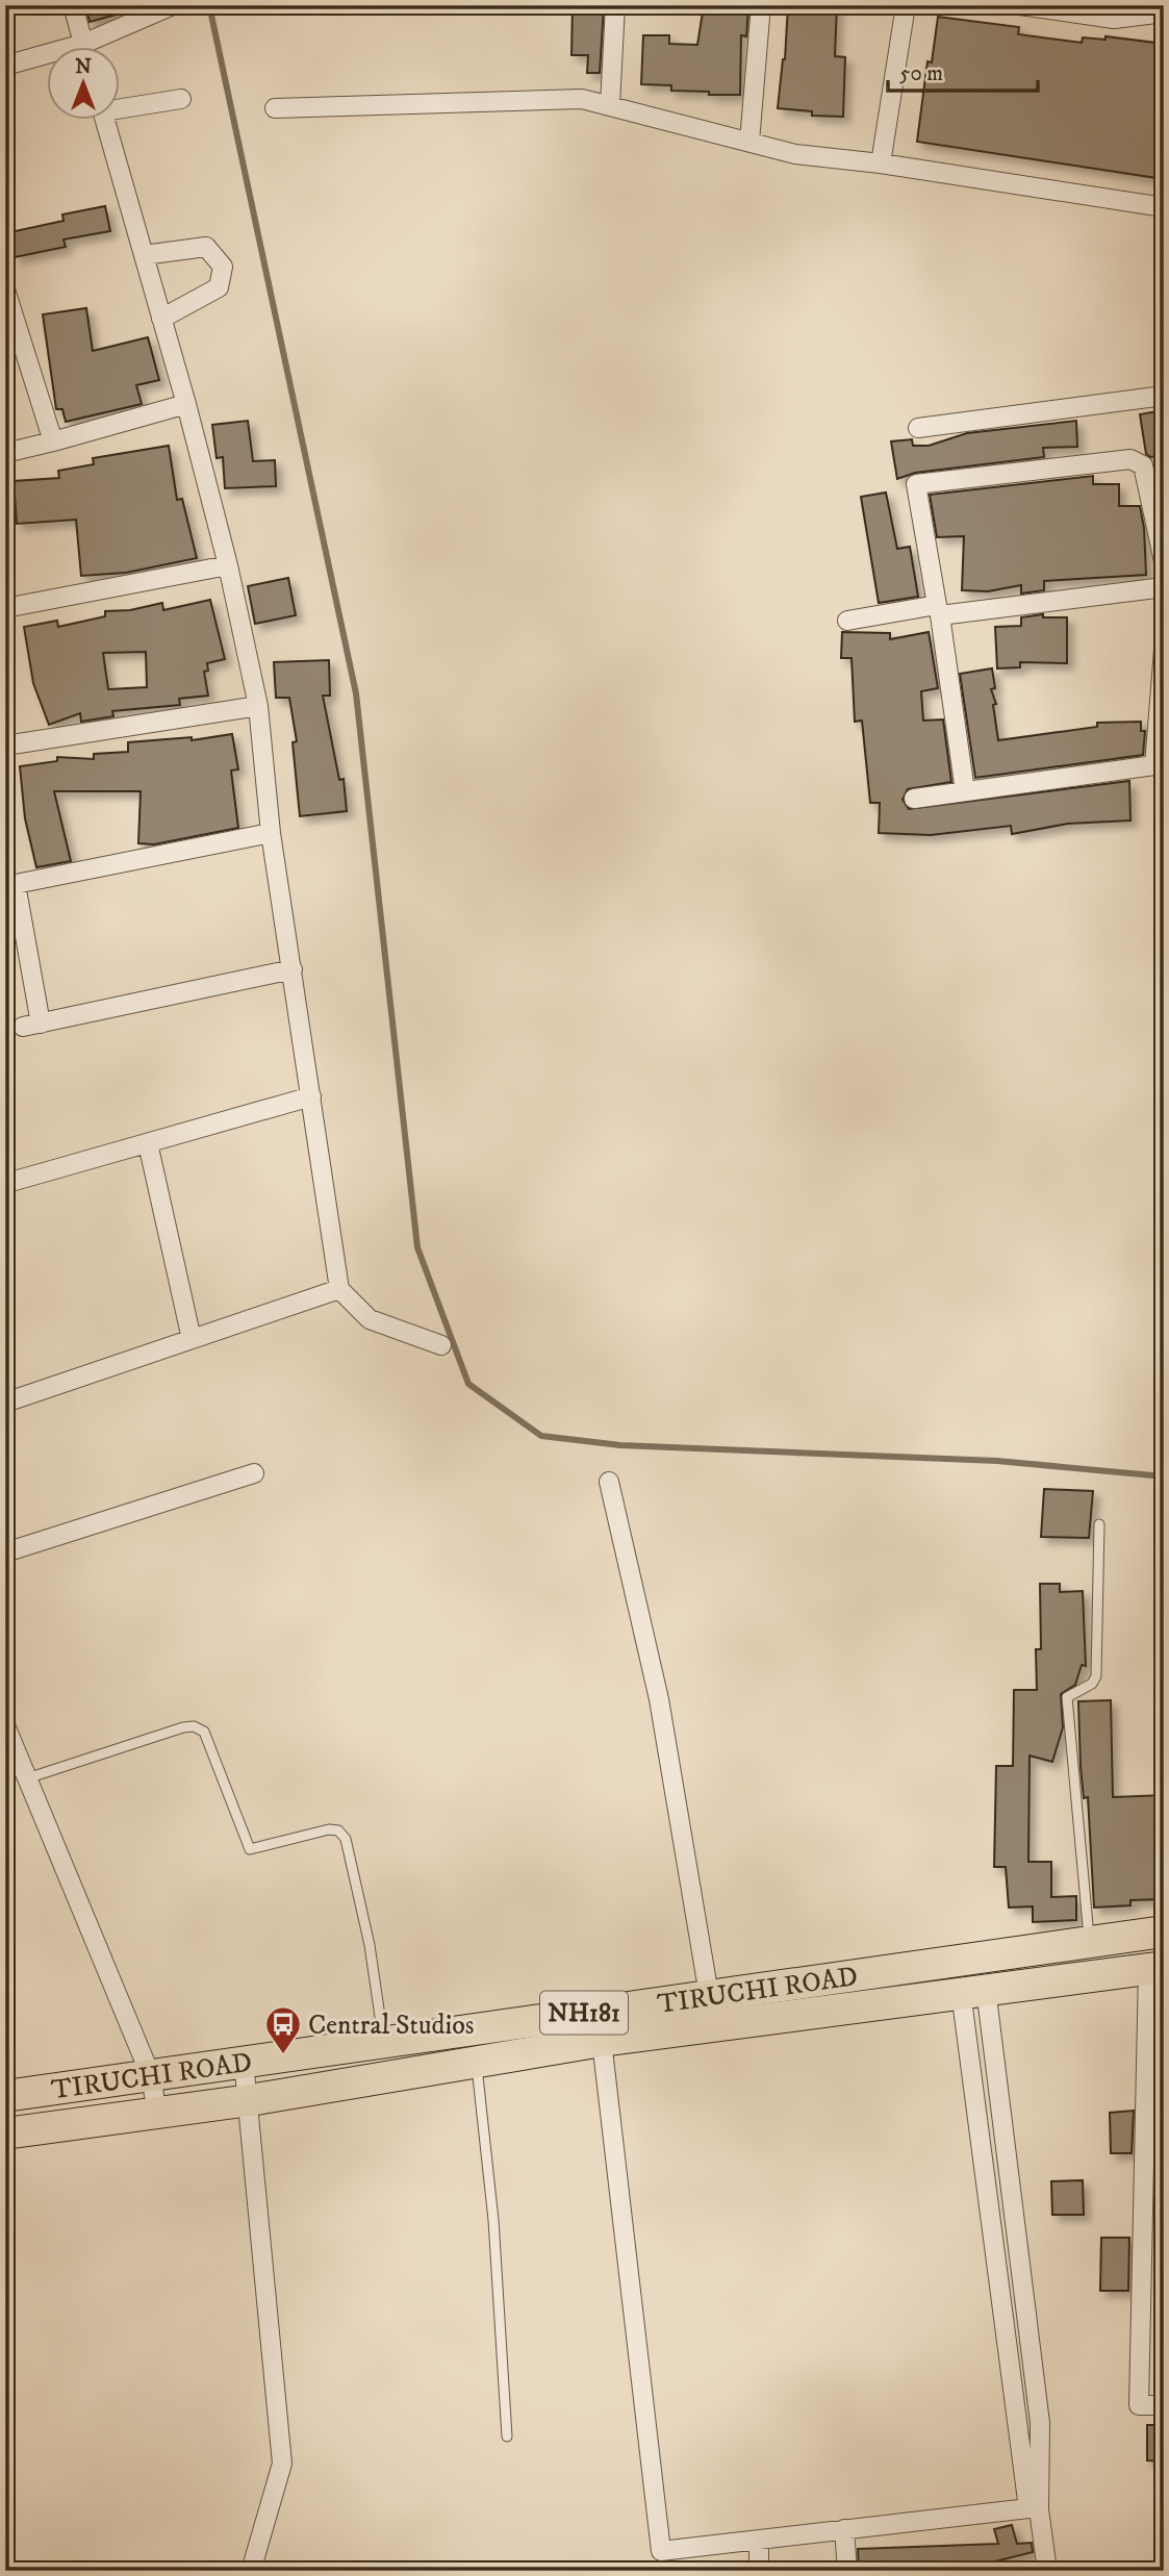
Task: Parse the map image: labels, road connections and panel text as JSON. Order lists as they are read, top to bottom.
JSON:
{
  "streets": {
    "highway": ["TIRUCHI ROAD", "NH181"]
  },
  "places": {
    "bus stop": ["Central Studios"]
  },
  "scale_bar": "50 m",
  "north": "top"
}
